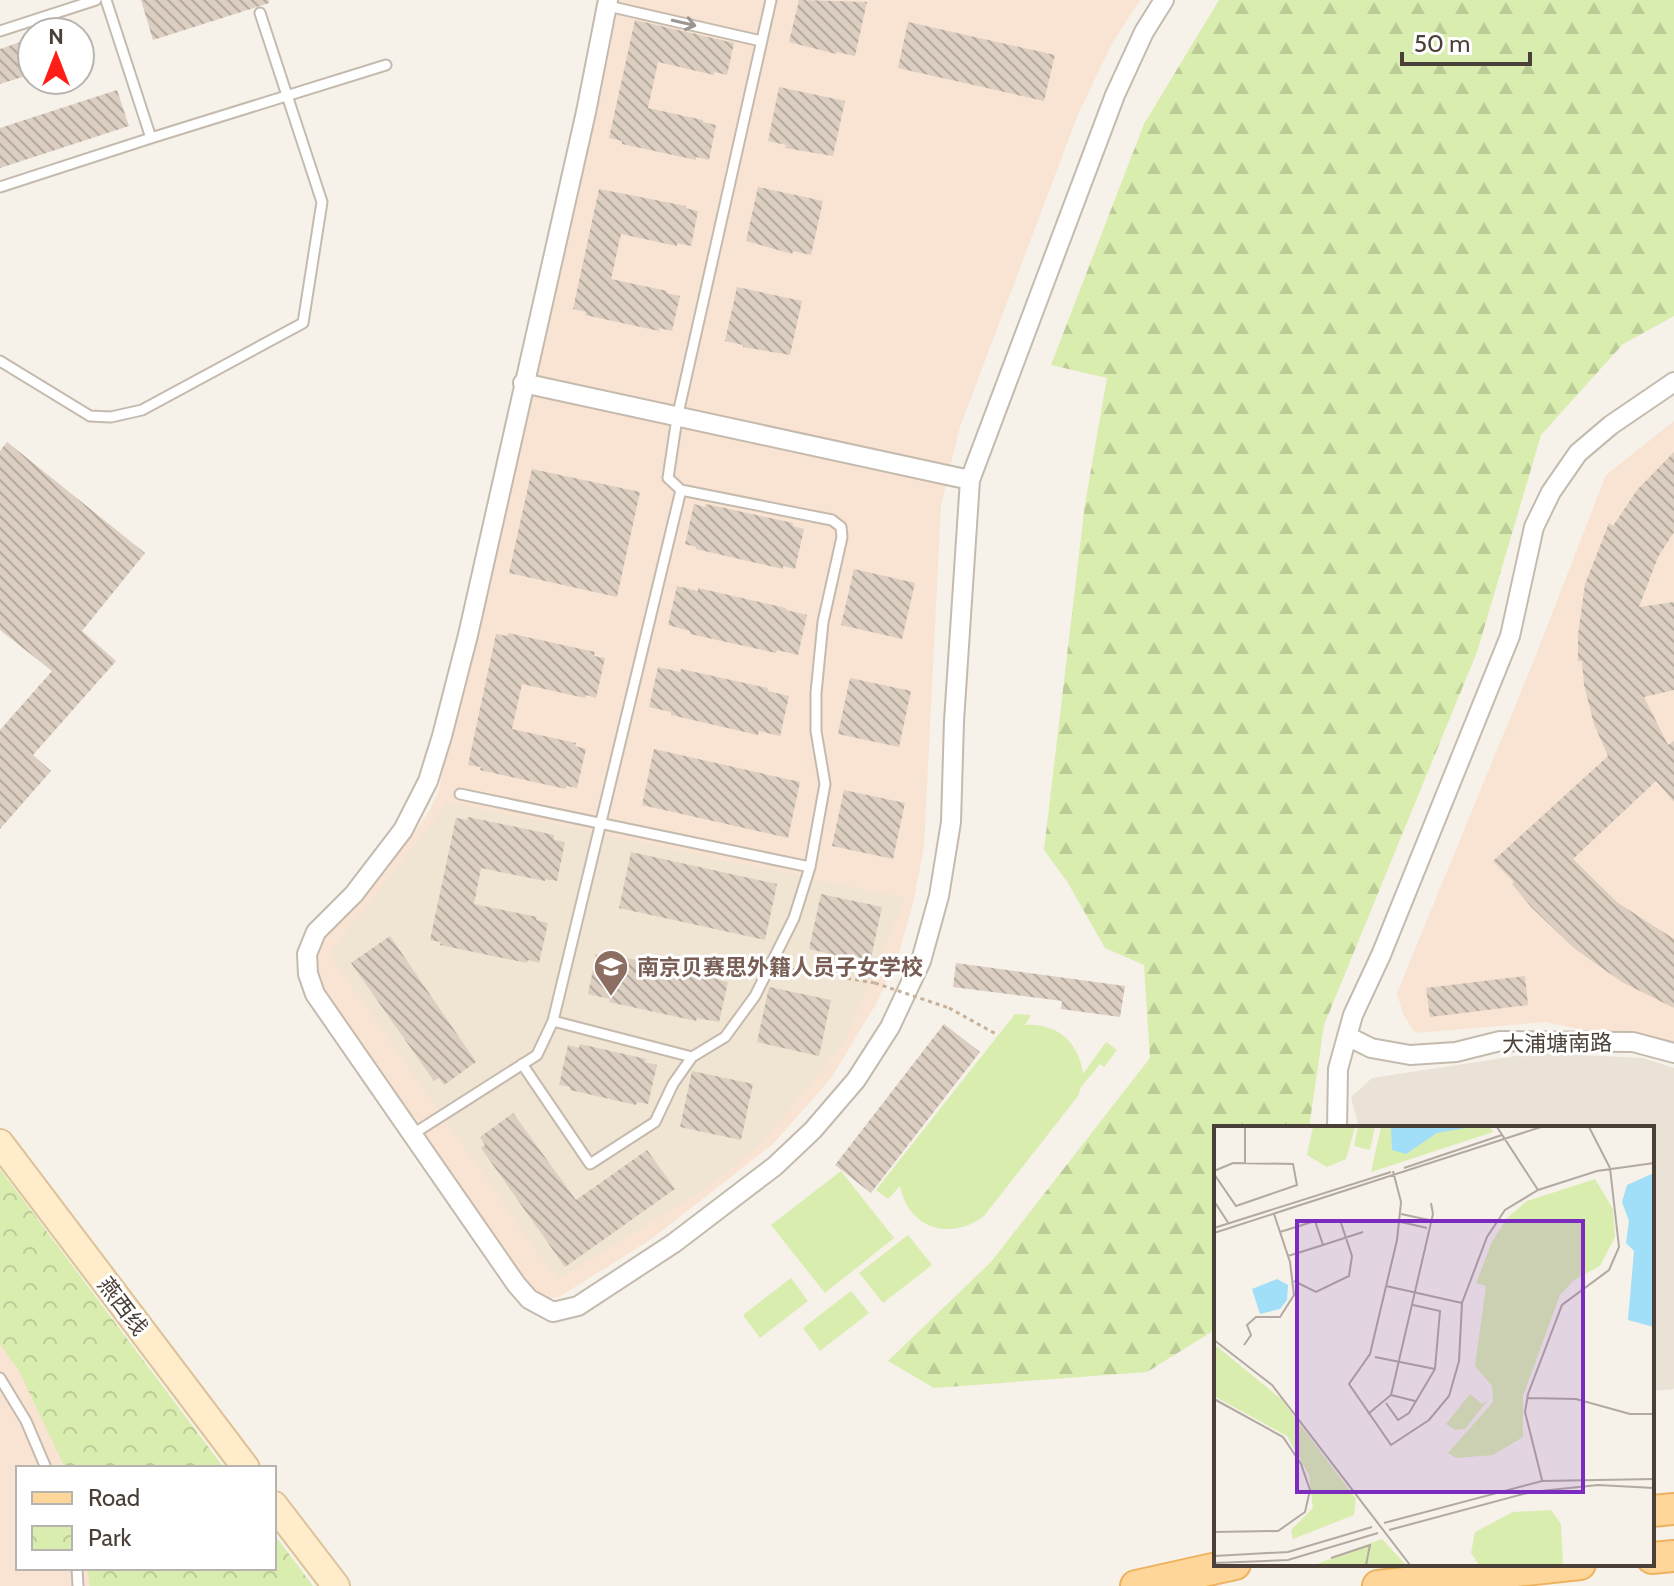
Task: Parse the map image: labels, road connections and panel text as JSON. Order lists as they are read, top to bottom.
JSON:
{
  "streets": {
    "main road": ["燕西线"],
    "street": ["大浦塘南路"]
  },
  "places": {
    "school or university": ["南京贝赛思外籍人员子女学校"]
  },
  "legend": ["Road", "Park"],
  "scale_bar": "50 m",
  "north": "top"
}
